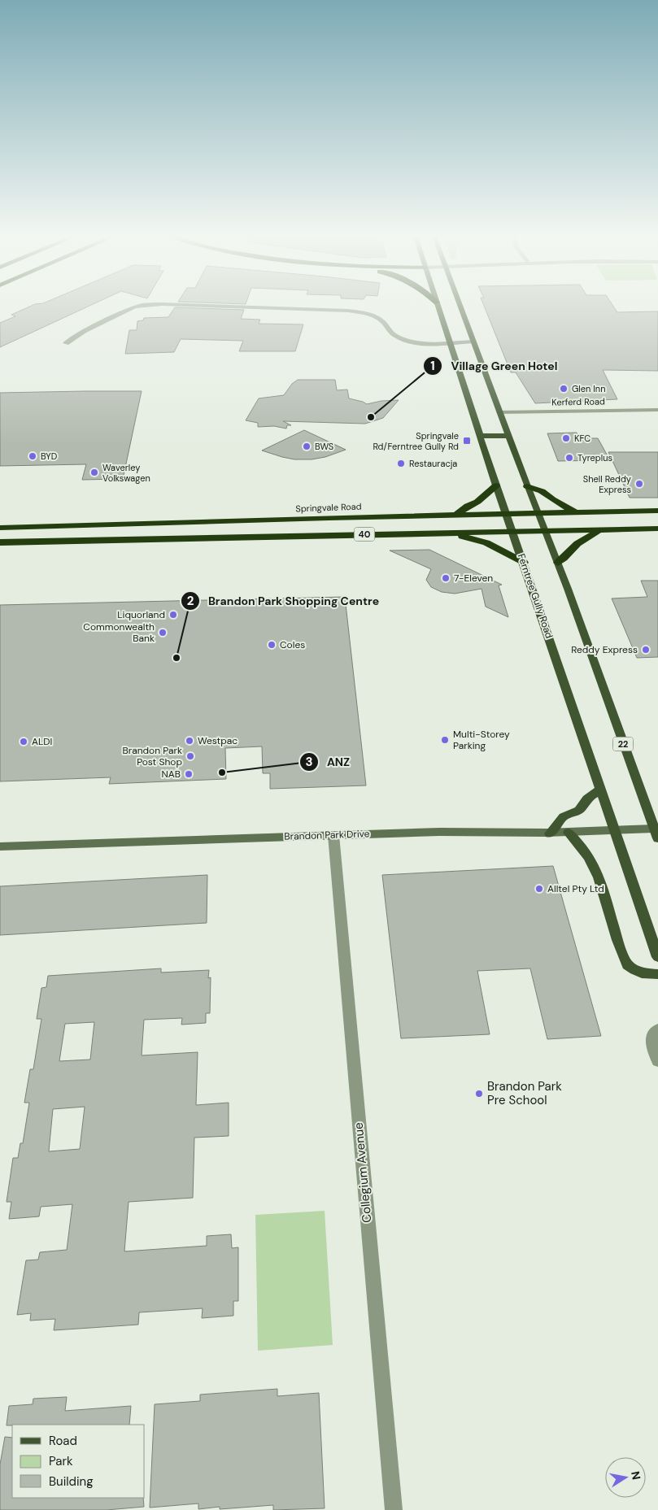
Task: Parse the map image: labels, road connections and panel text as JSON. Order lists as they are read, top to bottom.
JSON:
{
  "streets": {
    "highway": ["Springvale Road", "40"],
    "main road": ["Ferntree Gully Road", "22"],
    "street": ["Kerferd Road", "Brandon Park Drive", "Collegium Avenue"]
  },
  "crossings": [
    ["Kerferd Road", "22"],
    ["Springvale Road", "Ferntree Gully Road"],
    ["Springvale Road", "22"],
    ["40", "Ferntree Gully Road"],
    ["40", "22"],
    ["Ferntree Gully Road", "Brandon Park Drive"],
    ["22", "Brandon Park Drive"],
    ["Brandon Park Drive", "Collegium Avenue"]
  ],
  "places": {
    "other": [
      "Glen Inn",
      "Village Green Hotel",
      "KFC",
      "BWS",
      "BYD",
      "Tyreplus",
      "Restauracja",
      "Waverley Volkswagen",
      "Shell Reddy Express",
      "7-Eleven",
      "Liquorland",
      "Commonwealth Bank",
      "Coles",
      "Reddy Express",
      "Brandon Park Shopping Centre",
      "Multi-Storey Parking",
      "Westpac",
      "ALDI",
      "Brandon Park Post Shop",
      "ANZ",
      "NAB",
      "Alltel Pty Ltd",
      "Brandon Park Pre School"
    ],
    "transit": ["Springvale Rd/Ferntree Gully Rd"]
  },
  "legend": ["Road", "Park", "Building"],
  "north": "right"
}
